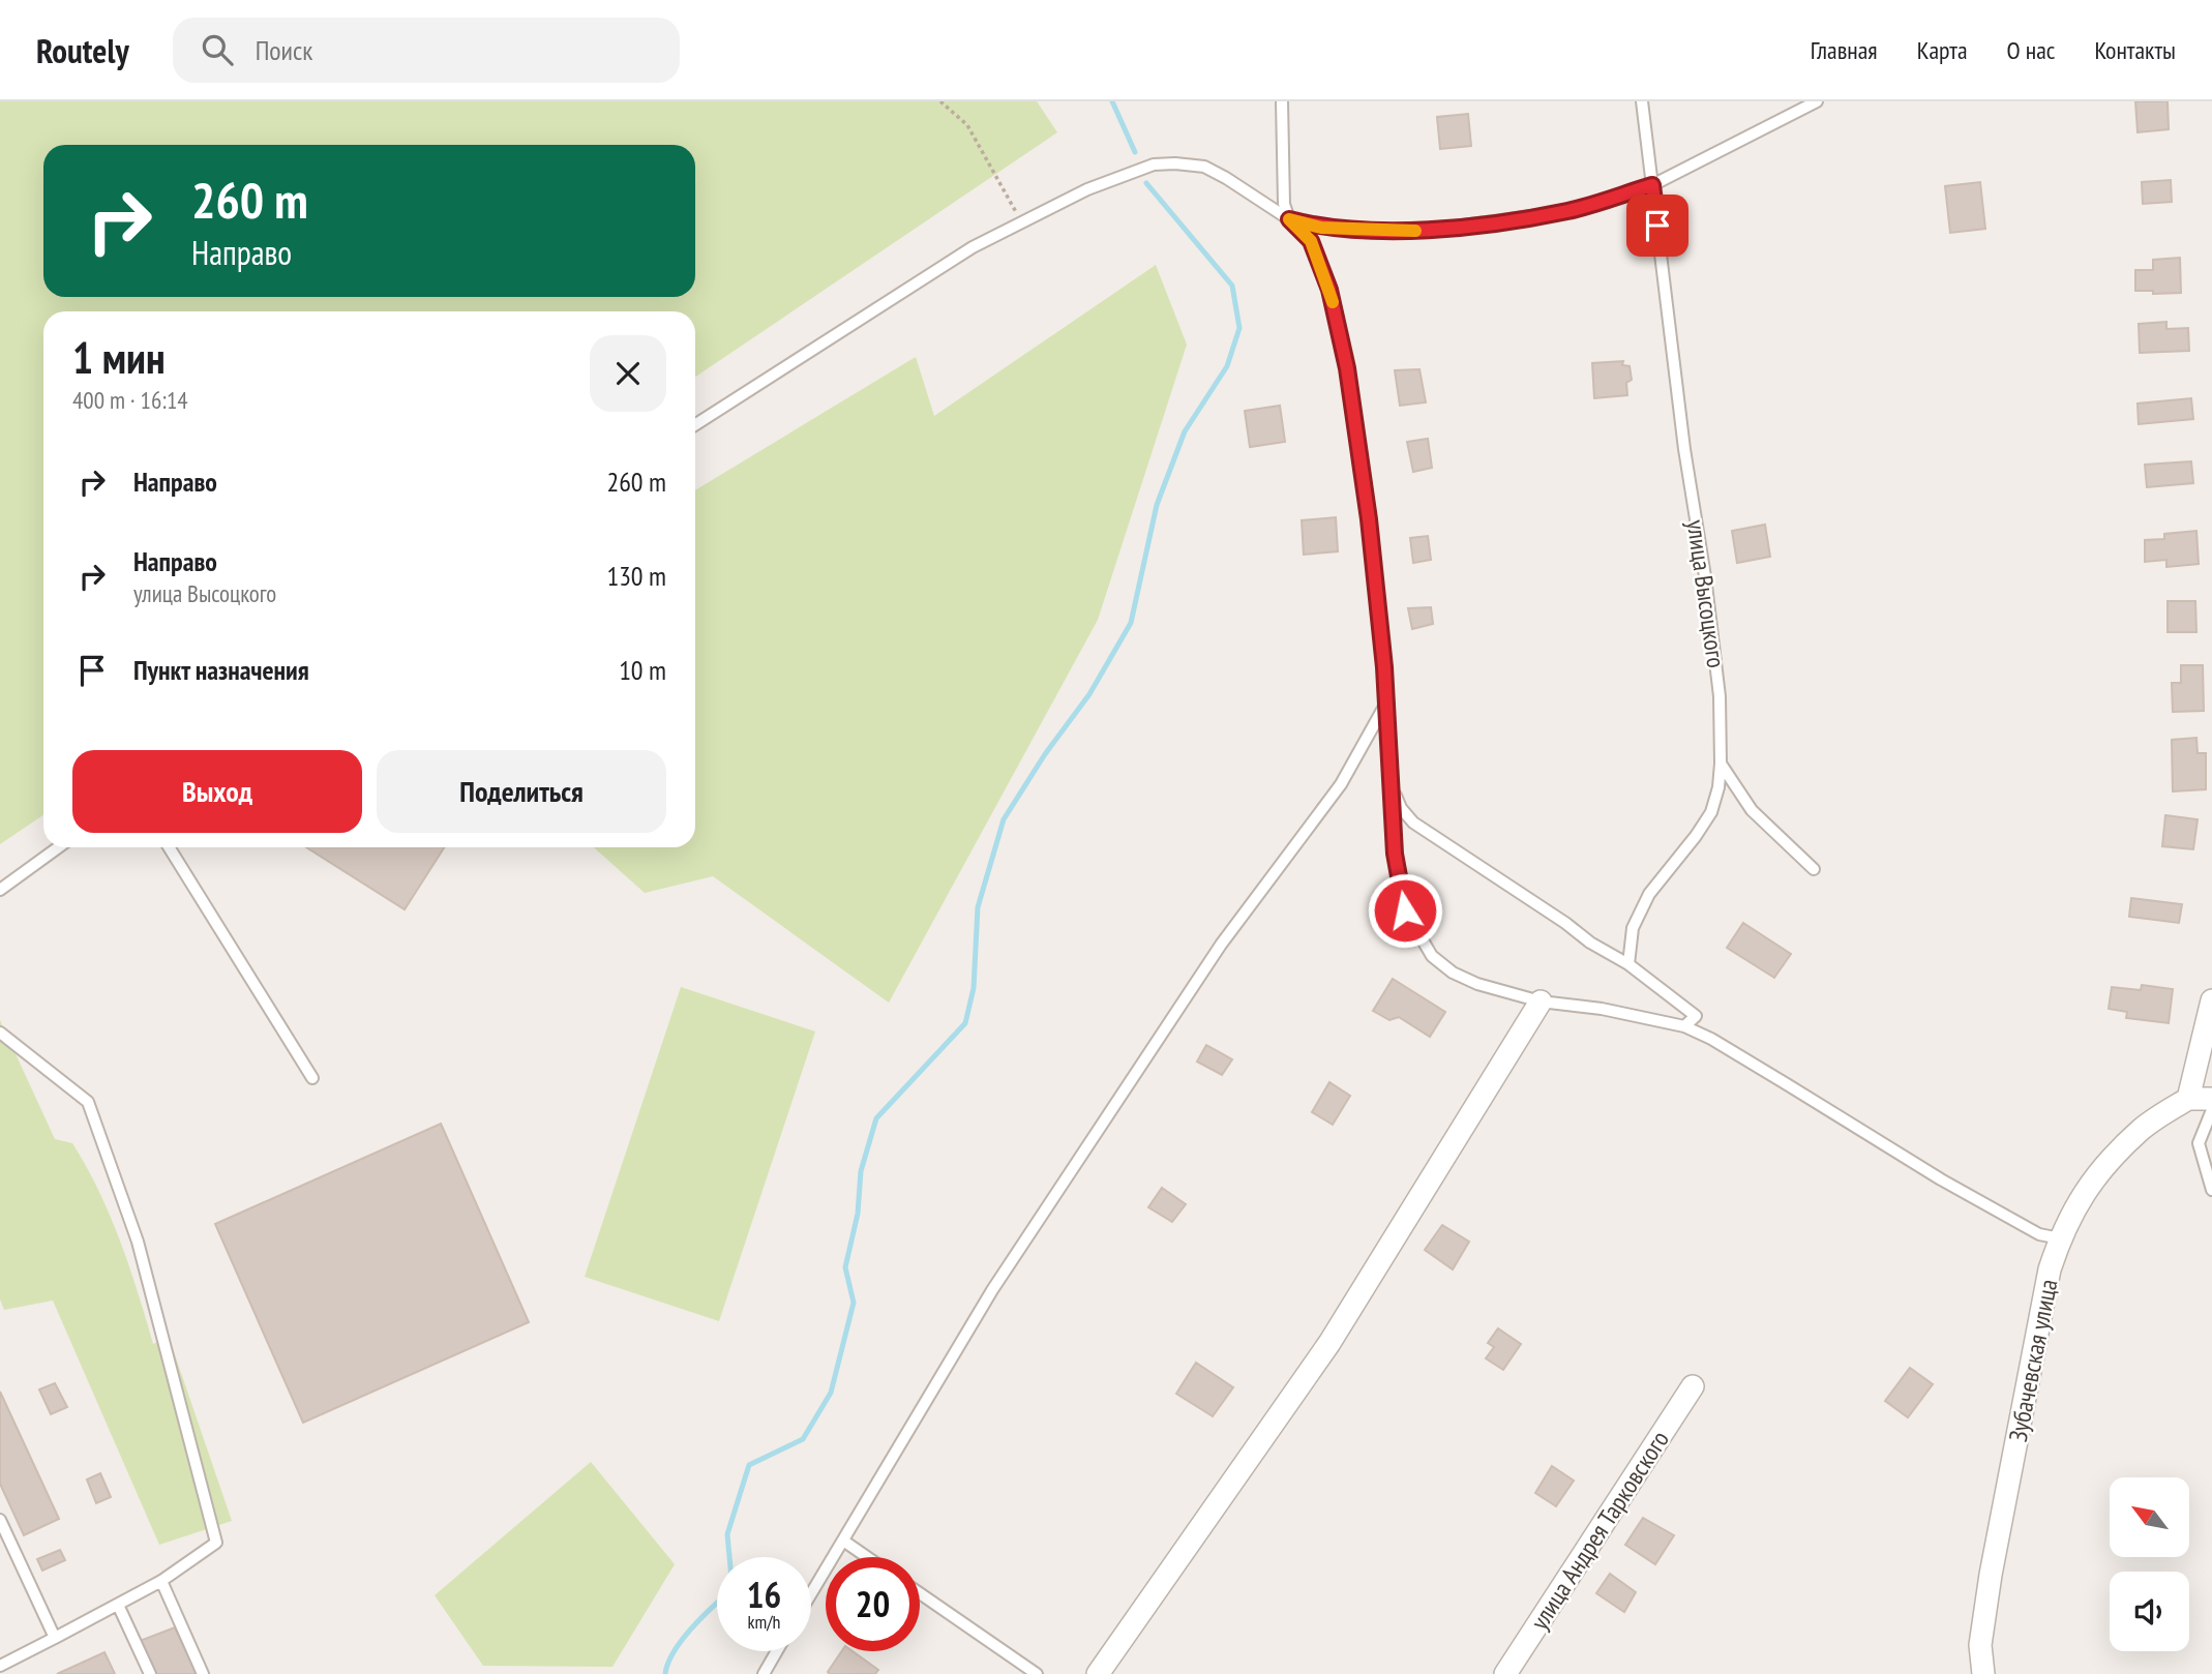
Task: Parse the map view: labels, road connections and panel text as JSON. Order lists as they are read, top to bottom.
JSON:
{
  "streets": {
    "street": ["Зубачевская улица", "улица Андрея Тарковского"],
    "lane": ["улица Высоцкого"]
  },
  "north": "top left",
  "page": {
    "header": "Routely",
    "search": "Поиск",
    "nav": [
      "Главная",
      "Карта",
      "О нас",
      "Контакты"
    ],
    "turn": ["260 m", "Направо"],
    "heading": ["1 мин", "400 m · 16:14"],
    "list": [
      {
        "name": "Направо",
        "value": "260 m"
      },
      {
        "name": "Направо",
        "note": "улица Высоцкого",
        "value": "130 m"
      },
      {
        "name": "Пункт назначения",
        "value": "10 m"
      }
    ],
    "buttons": ["Выход", "Поделиться"],
    "speed": "16 km/h",
    "limit": "20"
  }
}
